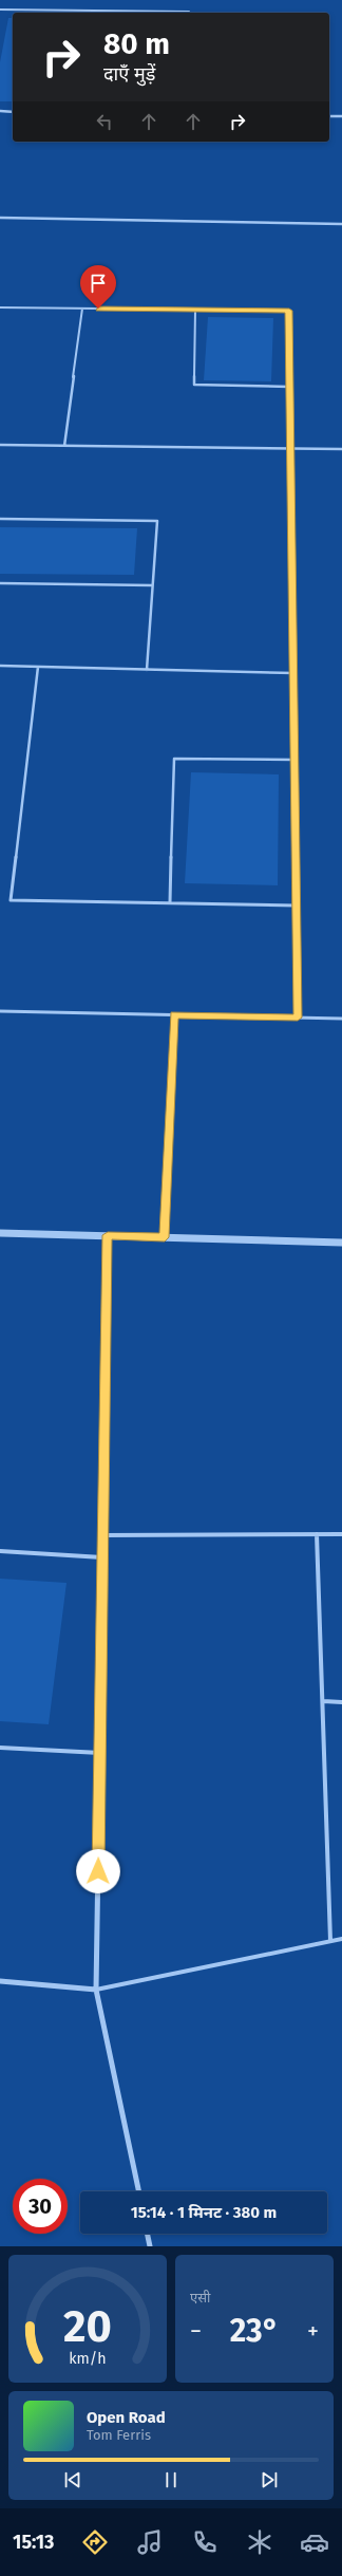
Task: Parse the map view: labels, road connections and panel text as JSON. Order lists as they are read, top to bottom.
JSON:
{
  "page": {
    "turn": ["80 m", "दाएँ मुड़ें"],
    "limit": "30",
    "trip": "15:14 · 1 मिनट · 380 m",
    "tile": "एसी",
    "heat": ["−", "23°", "+"],
    "song": ["Open Road", "Tom Ferris"],
    "tabs": "15:13",
    "gauge": ["20", "km/h"]
  }
}
